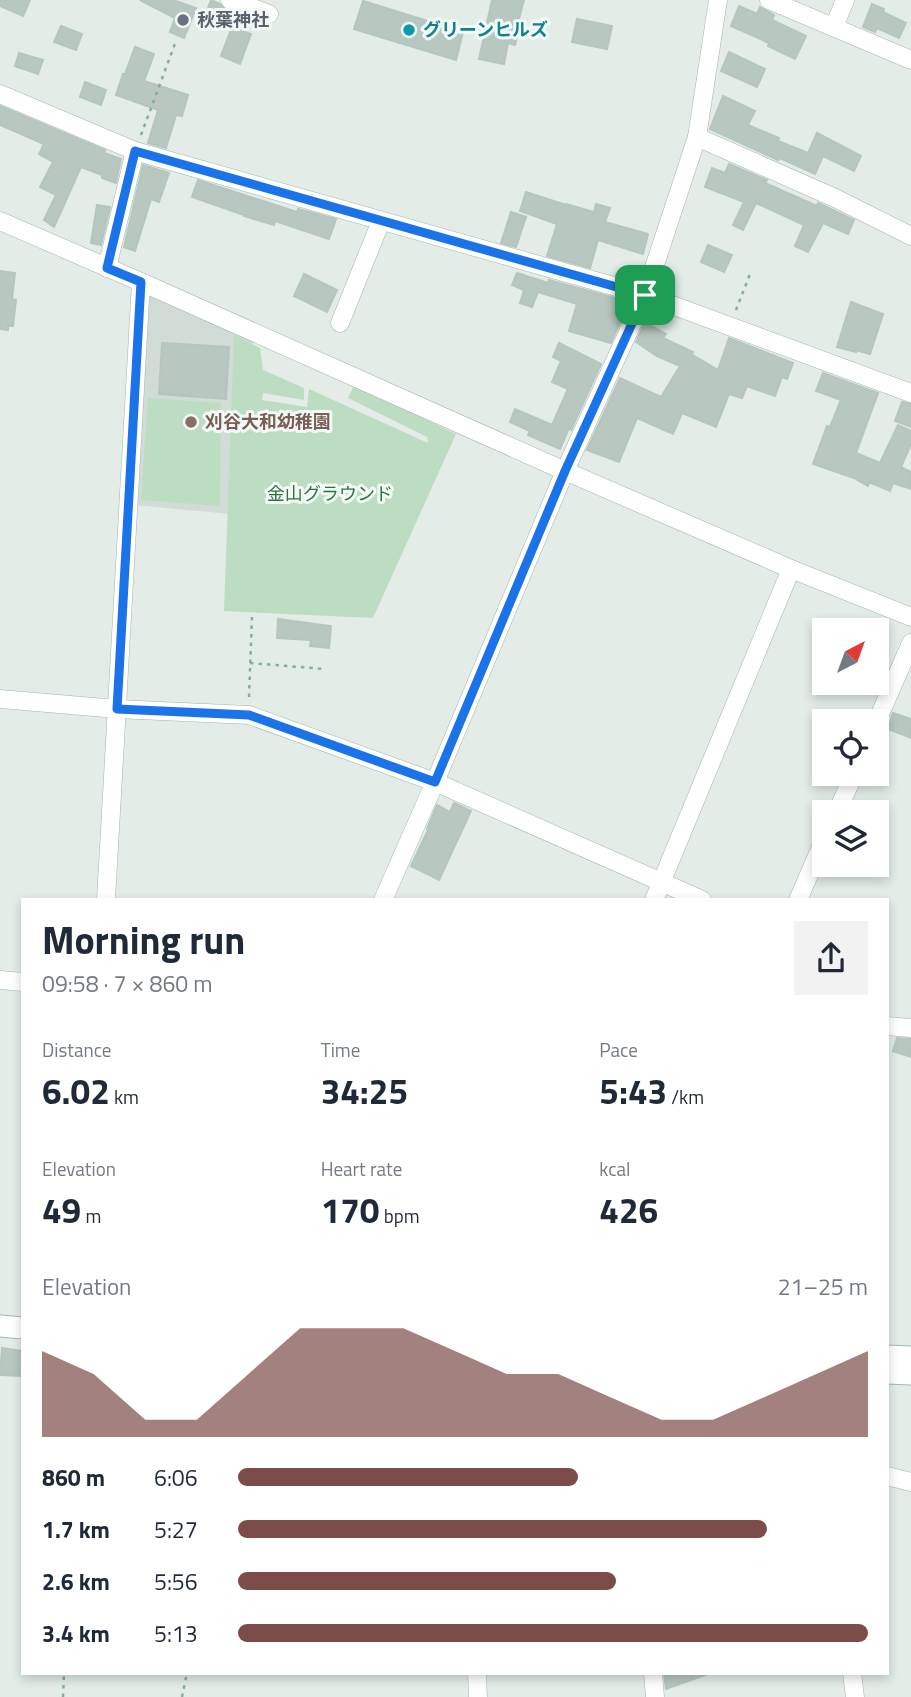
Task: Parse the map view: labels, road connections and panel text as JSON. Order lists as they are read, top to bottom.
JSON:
{
  "parks": ["金山グラウンド"],
  "places": ["秋葉神社", "グリーンヒルズ", "刈谷大和幼稚園"],
  "north": "top right",
  "page": {
    "heading": ["Morning run", "09:58 · 7 × 860 m"],
    "stats": [
      ["Distance", "6.02 km"],
      ["Time", "34:25"],
      ["Pace", "5:43 /km"],
      ["Elevation", "49 m"],
      ["Heart rate", "170 bpm"],
      ["kcal", "426"]
    ],
    "chart": ["Elevation", "21–25 m"],
    "list": [
      {
        "name": "860 m",
        "note": "6:06"
      },
      {
        "name": "1.7 km",
        "note": "5:27"
      },
      {
        "name": "2.6 km",
        "note": "5:56"
      },
      {
        "name": "3.4 km",
        "note": "5:13"
      }
    ]
  }
}
